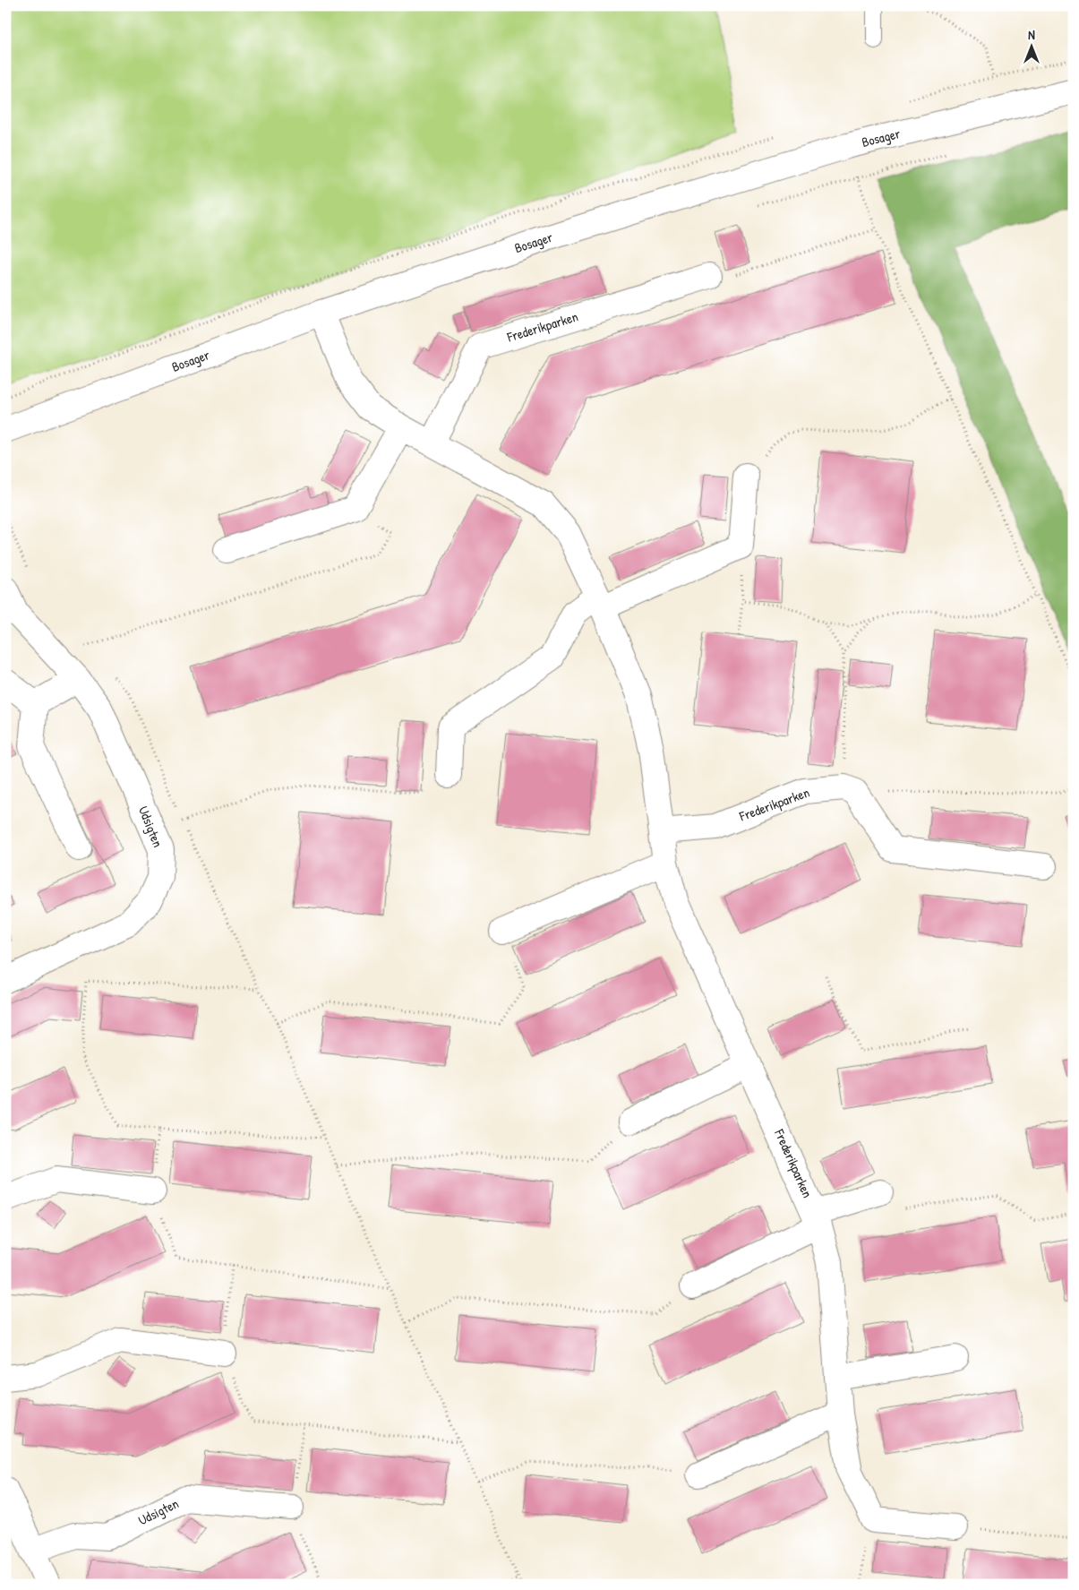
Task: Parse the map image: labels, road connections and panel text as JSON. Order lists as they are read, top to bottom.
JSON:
{
  "streets": {
    "street": ["Bosager", "Frederikparken", "Udsigten"]
  },
  "crossings": [
    ["Bosager", "Frederikparken"]
  ],
  "north": "top"
}
